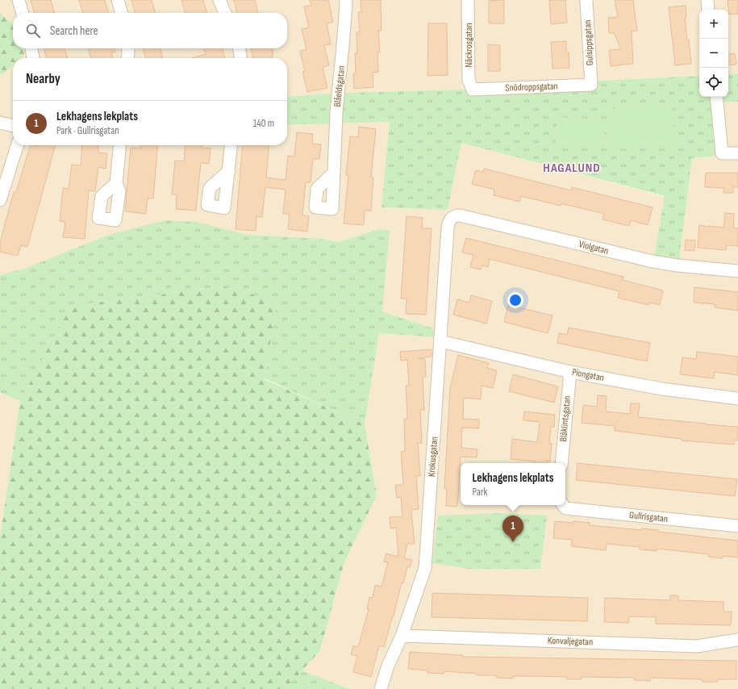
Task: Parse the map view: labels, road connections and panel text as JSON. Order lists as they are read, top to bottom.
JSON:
{
  "streets": {
    "street": [
      "Gulsippsgatan",
      "Näckrosgatan",
      "Blåeldsgatan",
      "Snödroppsgatan",
      "Violgatan",
      "Piongatan",
      "Blåklintsgatan",
      "Krokusgatan",
      "Gullrisgatan",
      "Konvaljegatan"
    ]
  },
  "crossings": [
    ["Gulsippsgatan", "Snödroppsgatan"],
    ["Näckrosgatan", "Snödroppsgatan"],
    ["Violgatan", "Krokusgatan"],
    ["Piongatan", "Blåklintsgatan"],
    ["Piongatan", "Krokusgatan"],
    ["Krokusgatan", "Konvaljegatan"]
  ],
  "districts": ["HAGALUND"],
  "page": {
    "map_buttons": ["+", "−"],
    "search": "Search here",
    "heading": "Nearby",
    "list": [
      {
        "mark": "1",
        "name": "Lekhagens lekplats",
        "note": "Park · Gullrisgatan",
        "value": "140 m"
      }
    ],
    "popup": ["Lekhagens lekplats", "Park"],
    "pins": "1"
  }
}
